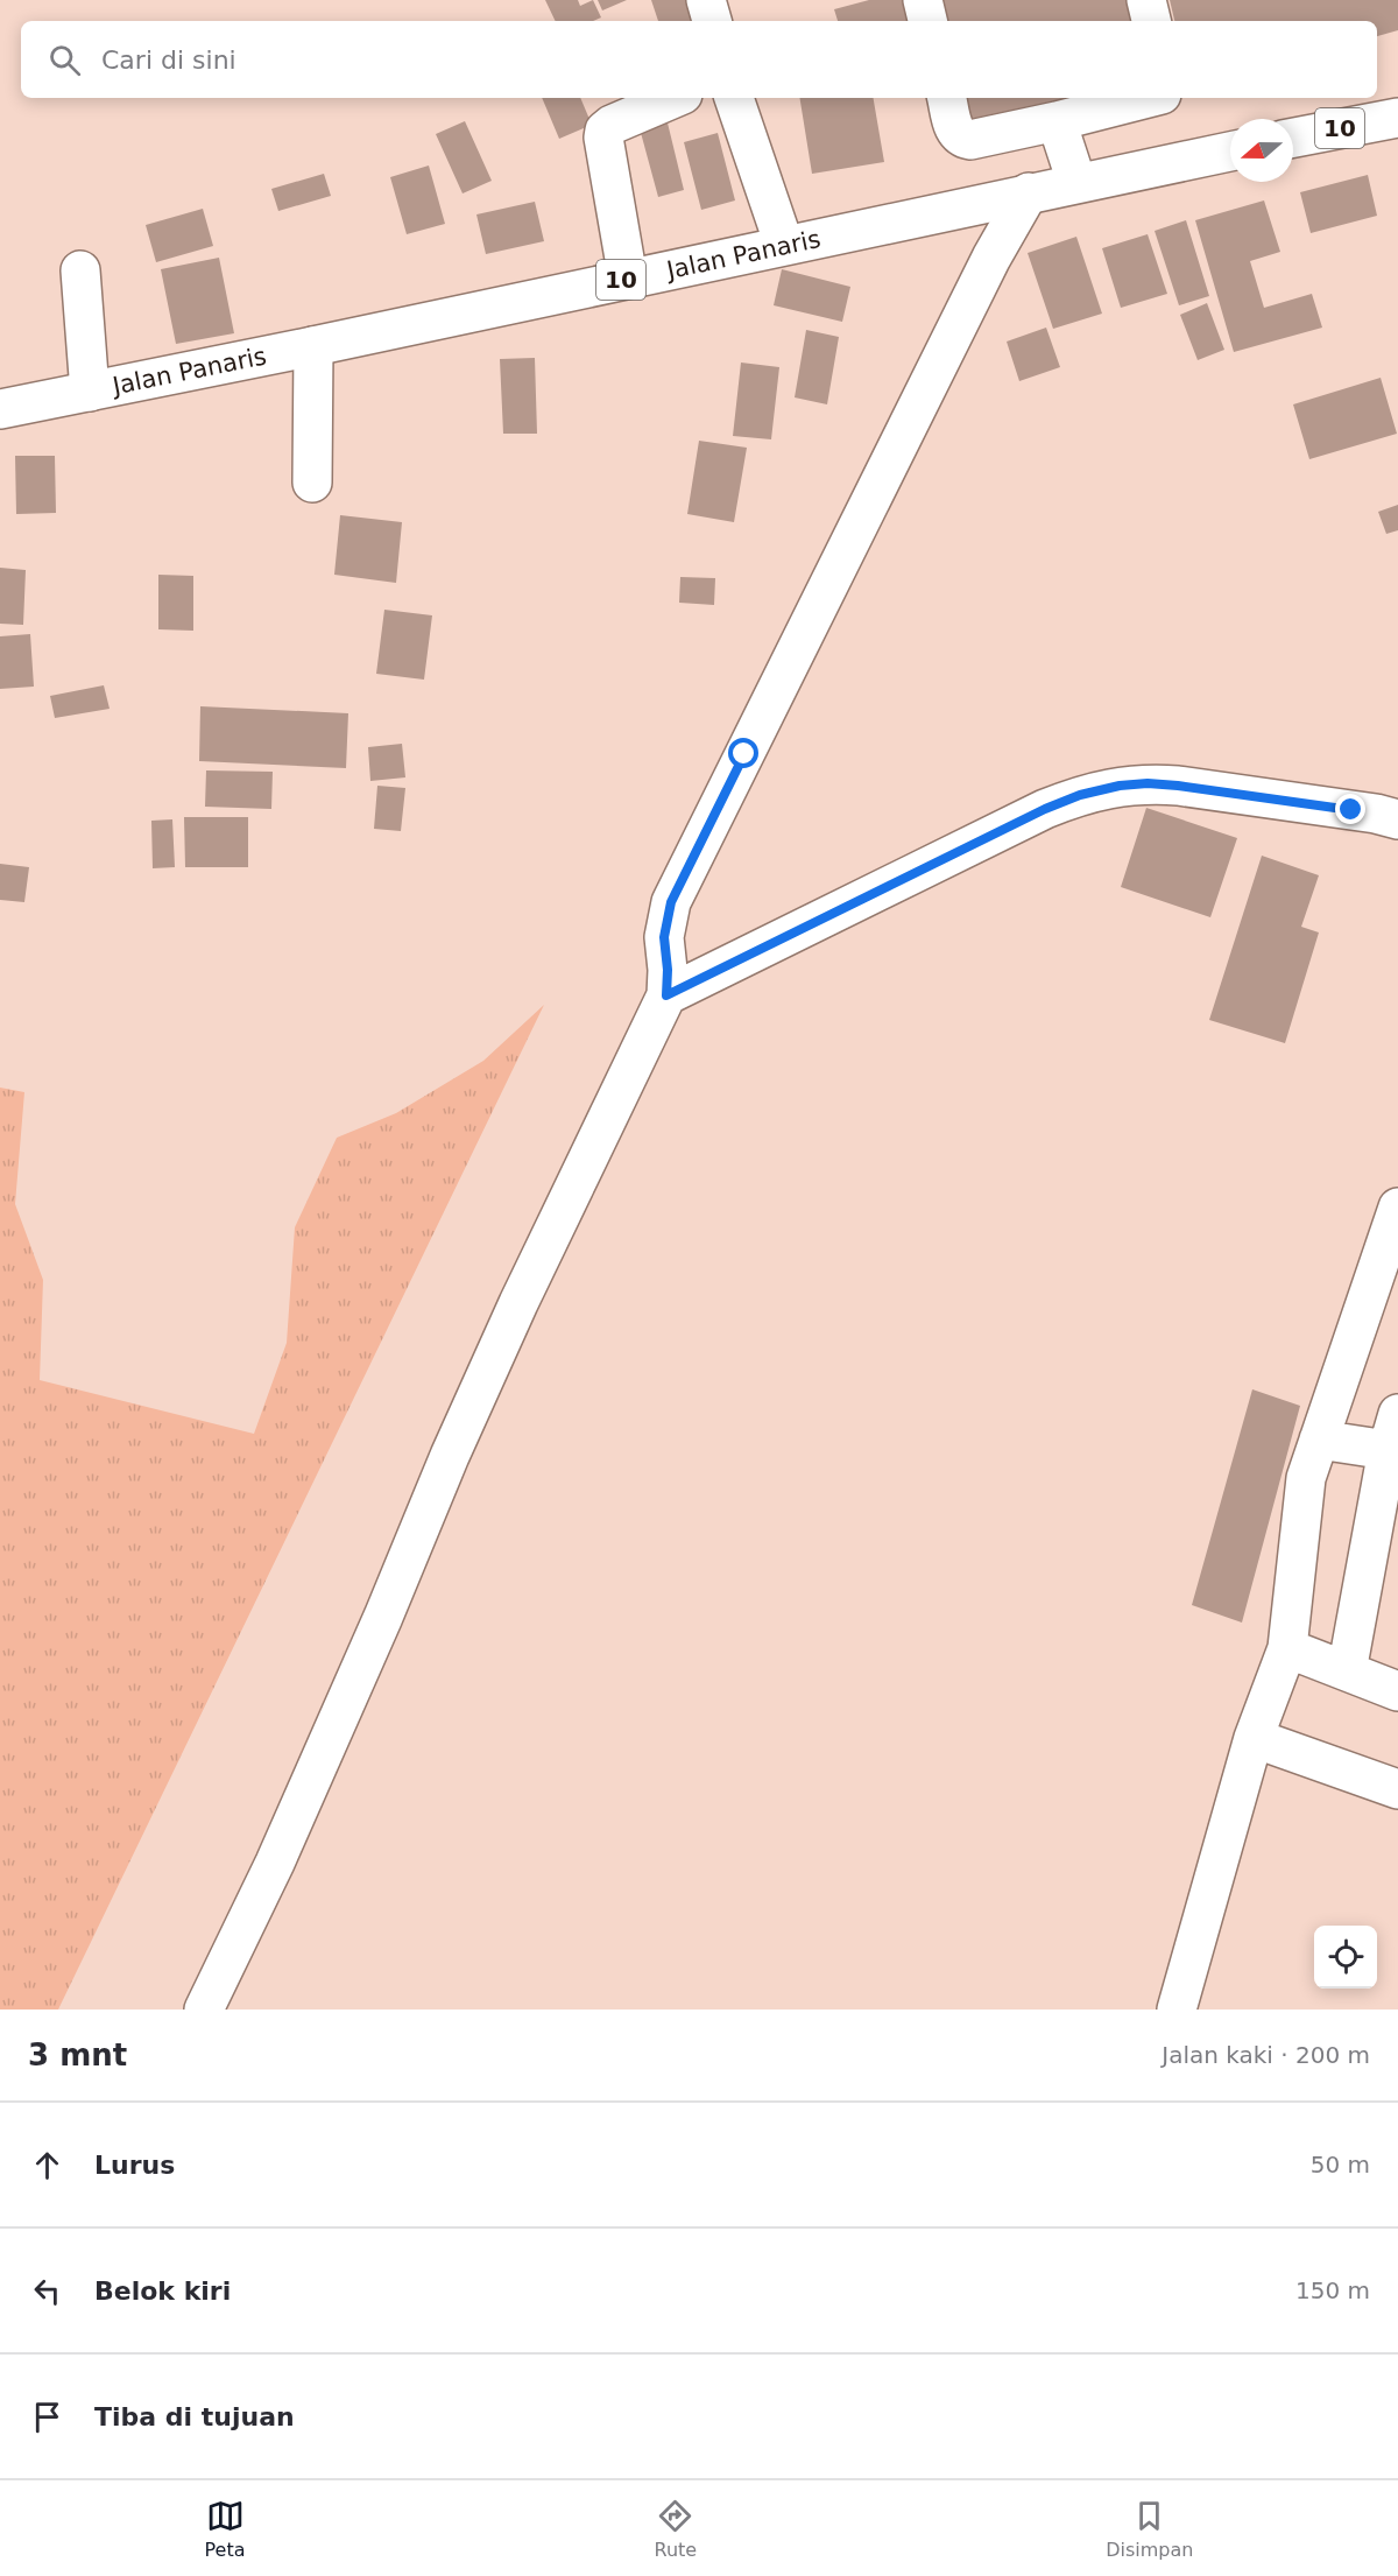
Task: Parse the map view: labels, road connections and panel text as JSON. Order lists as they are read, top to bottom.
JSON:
{
  "streets": {
    "main road": ["10", "Jalan Panaris"]
  },
  "north": "left",
  "page": {
    "search": "Cari di sini",
    "heading": ["3 mnt", "Jalan kaki · 200 m"],
    "list": [
      ["Lurus", "50 m"],
      ["Belok kiri", "150 m"],
      "Tiba di tujuan"
    ],
    "nav": ["Peta", "Rute", "Disimpan"]
  }
}
